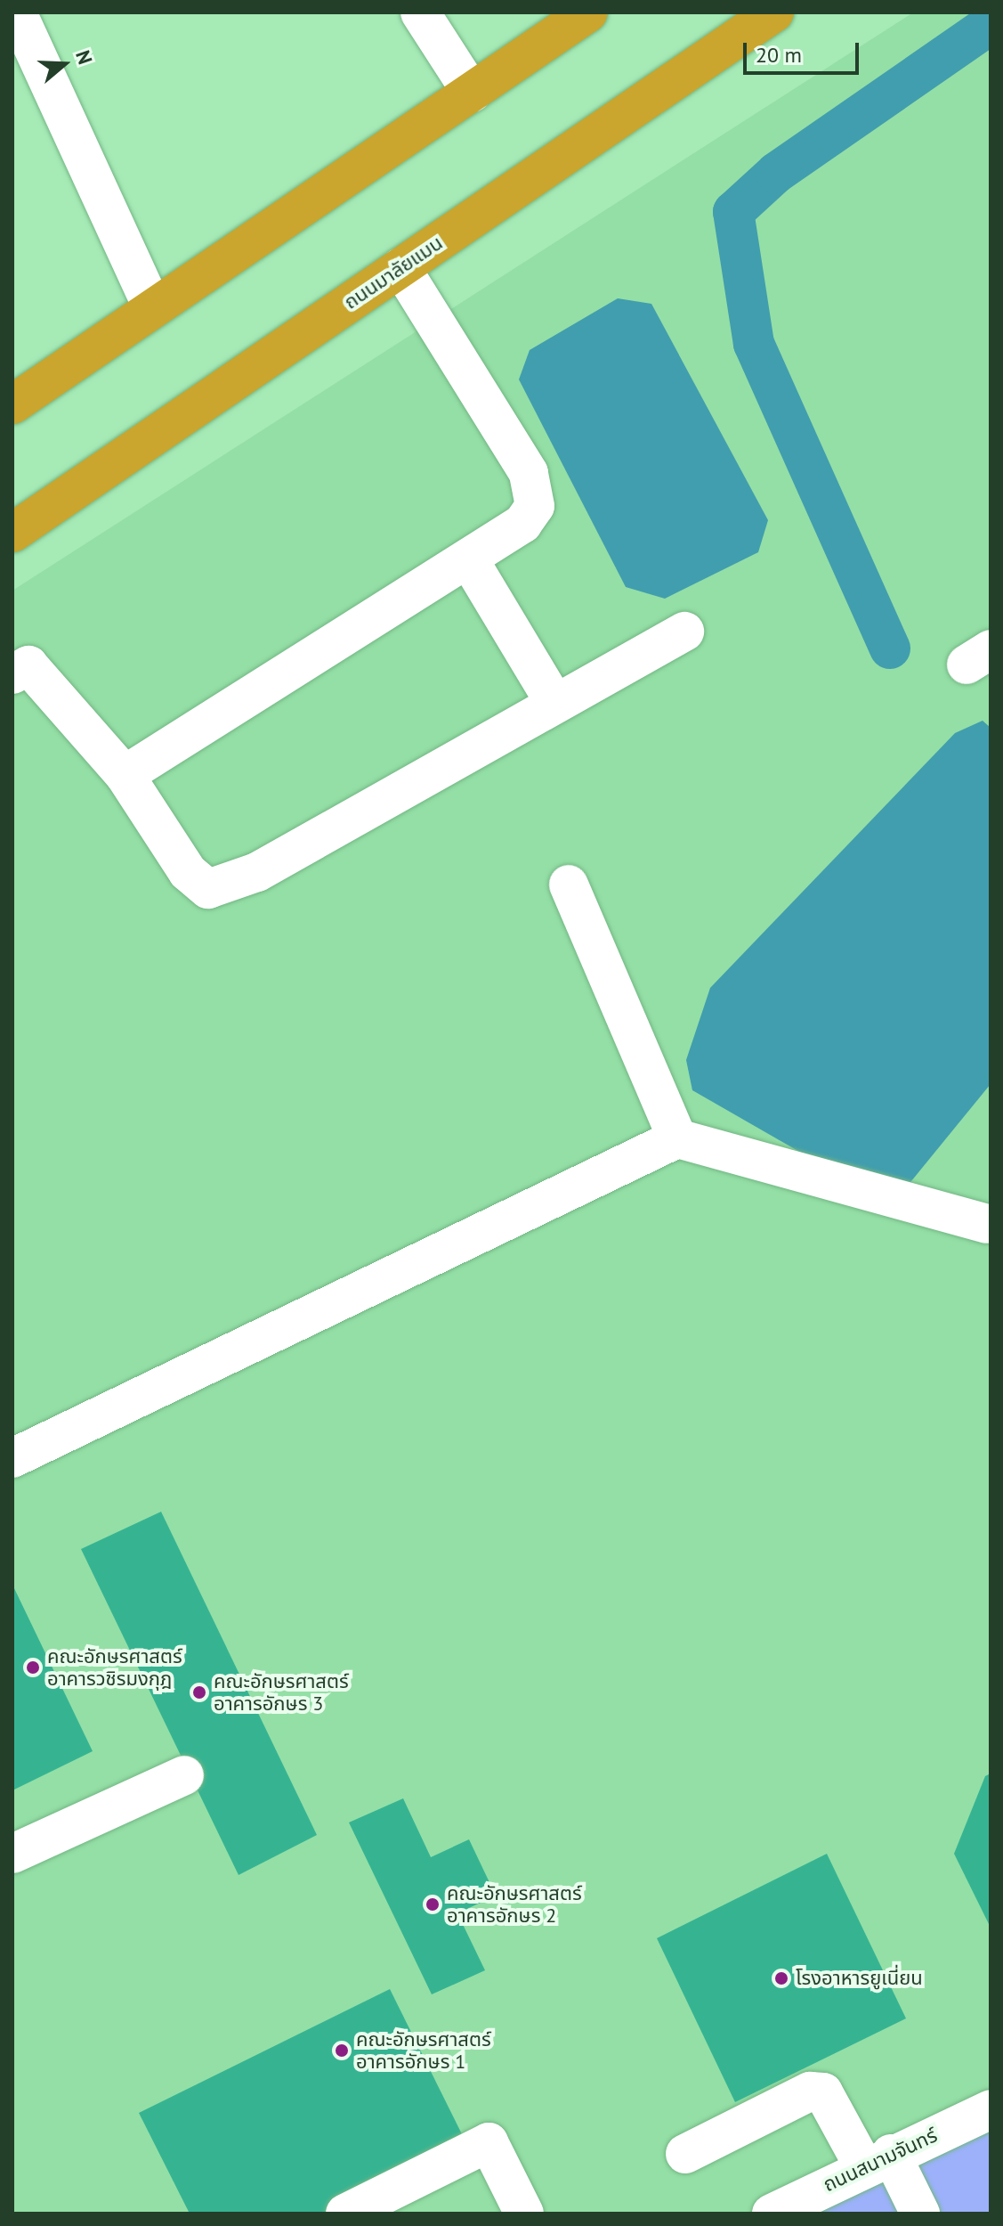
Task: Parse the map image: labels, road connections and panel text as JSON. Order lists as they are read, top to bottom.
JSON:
{
  "streets": {
    "highway": ["ถนนมาลัยแมน"],
    "street": ["ถนนสนามจันทร์"]
  },
  "places": [
    "คณะอักษรศาสตร์ อาคารวชิรมงกุฎ",
    "คณะอักษรศาสตร์ อาคารอักษร 3",
    "คณะอักษรศาสตร์ อาคารอักษร 2",
    "โรงอาหารยูเนี่ยน",
    "คณะอักษรศาสตร์ อาคารอักษร 1"
  ],
  "scale_bar": "20 m",
  "north": "right"
}
